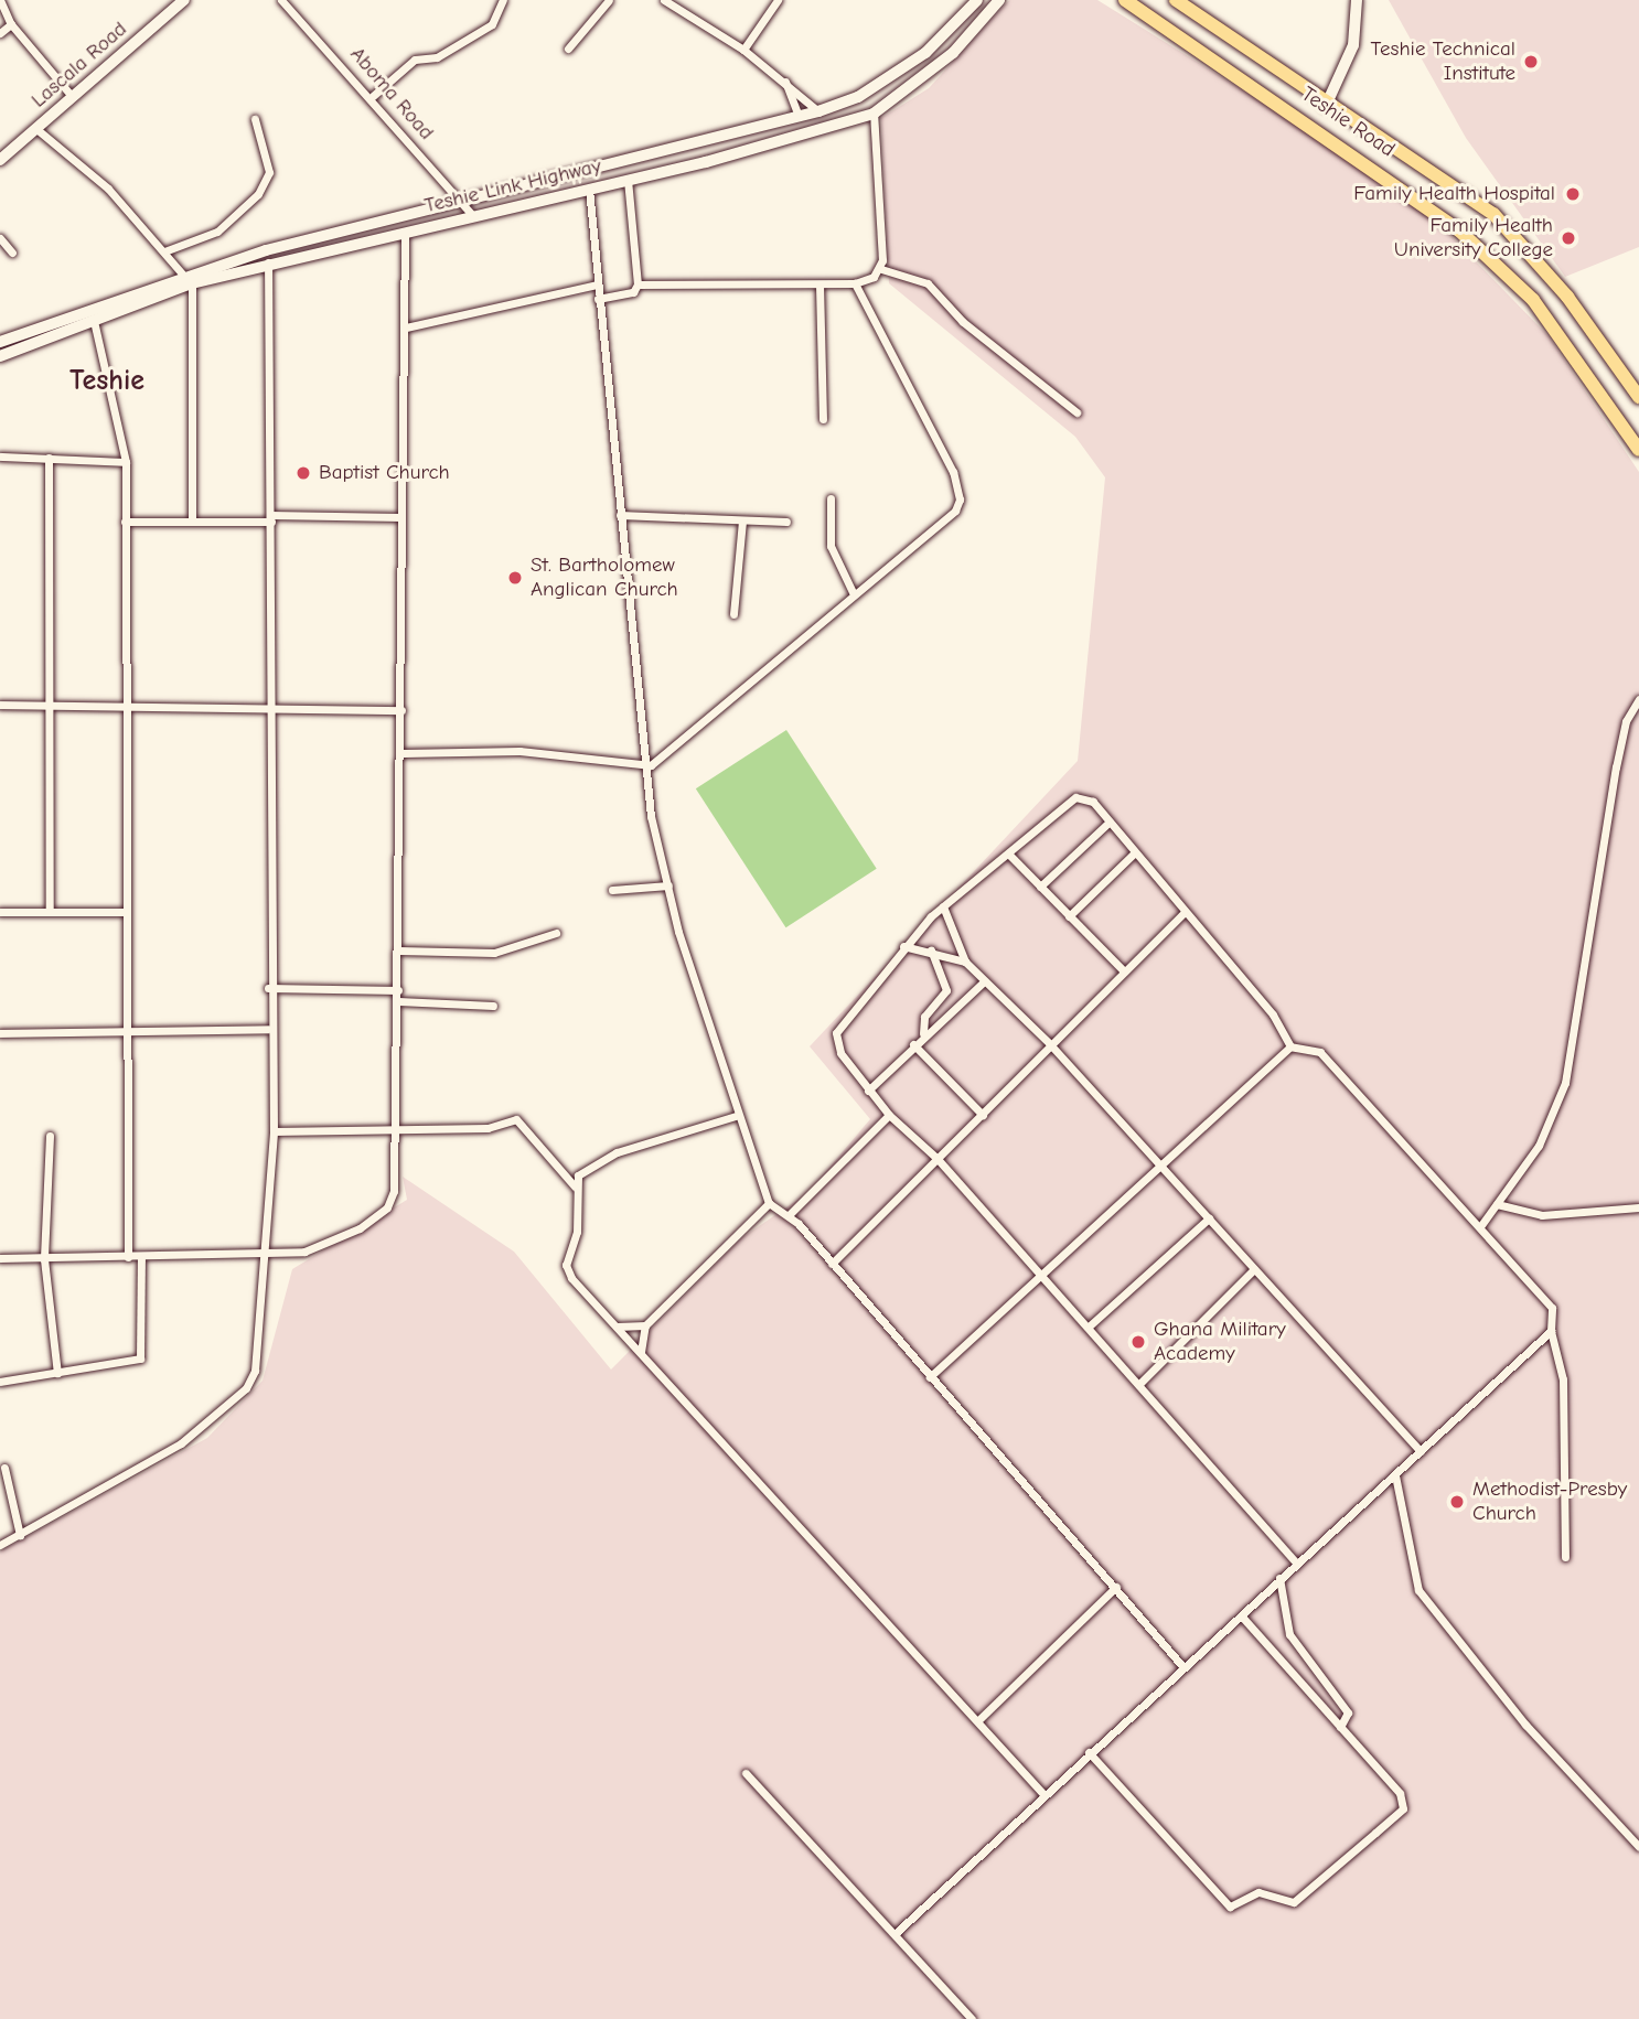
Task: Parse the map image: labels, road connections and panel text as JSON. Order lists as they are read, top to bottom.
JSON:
{
  "streets": {
    "main road": ["Teshie Road", "Teshie Link Highway"],
    "street": ["Lascala Road", "Aboma Road"]
  },
  "crossings": [
    ["Aboma Road", "Teshie Link Highway"]
  ],
  "districts": ["Teshie"],
  "places": [
    "Teshie Technical Institute",
    "Family Health Hospital",
    "Family Health University College",
    "Baptist Church",
    "St. Bartholomew Anglican Church",
    "Ghana Military Academy",
    "Methodist-Presby Church"
  ]
}
